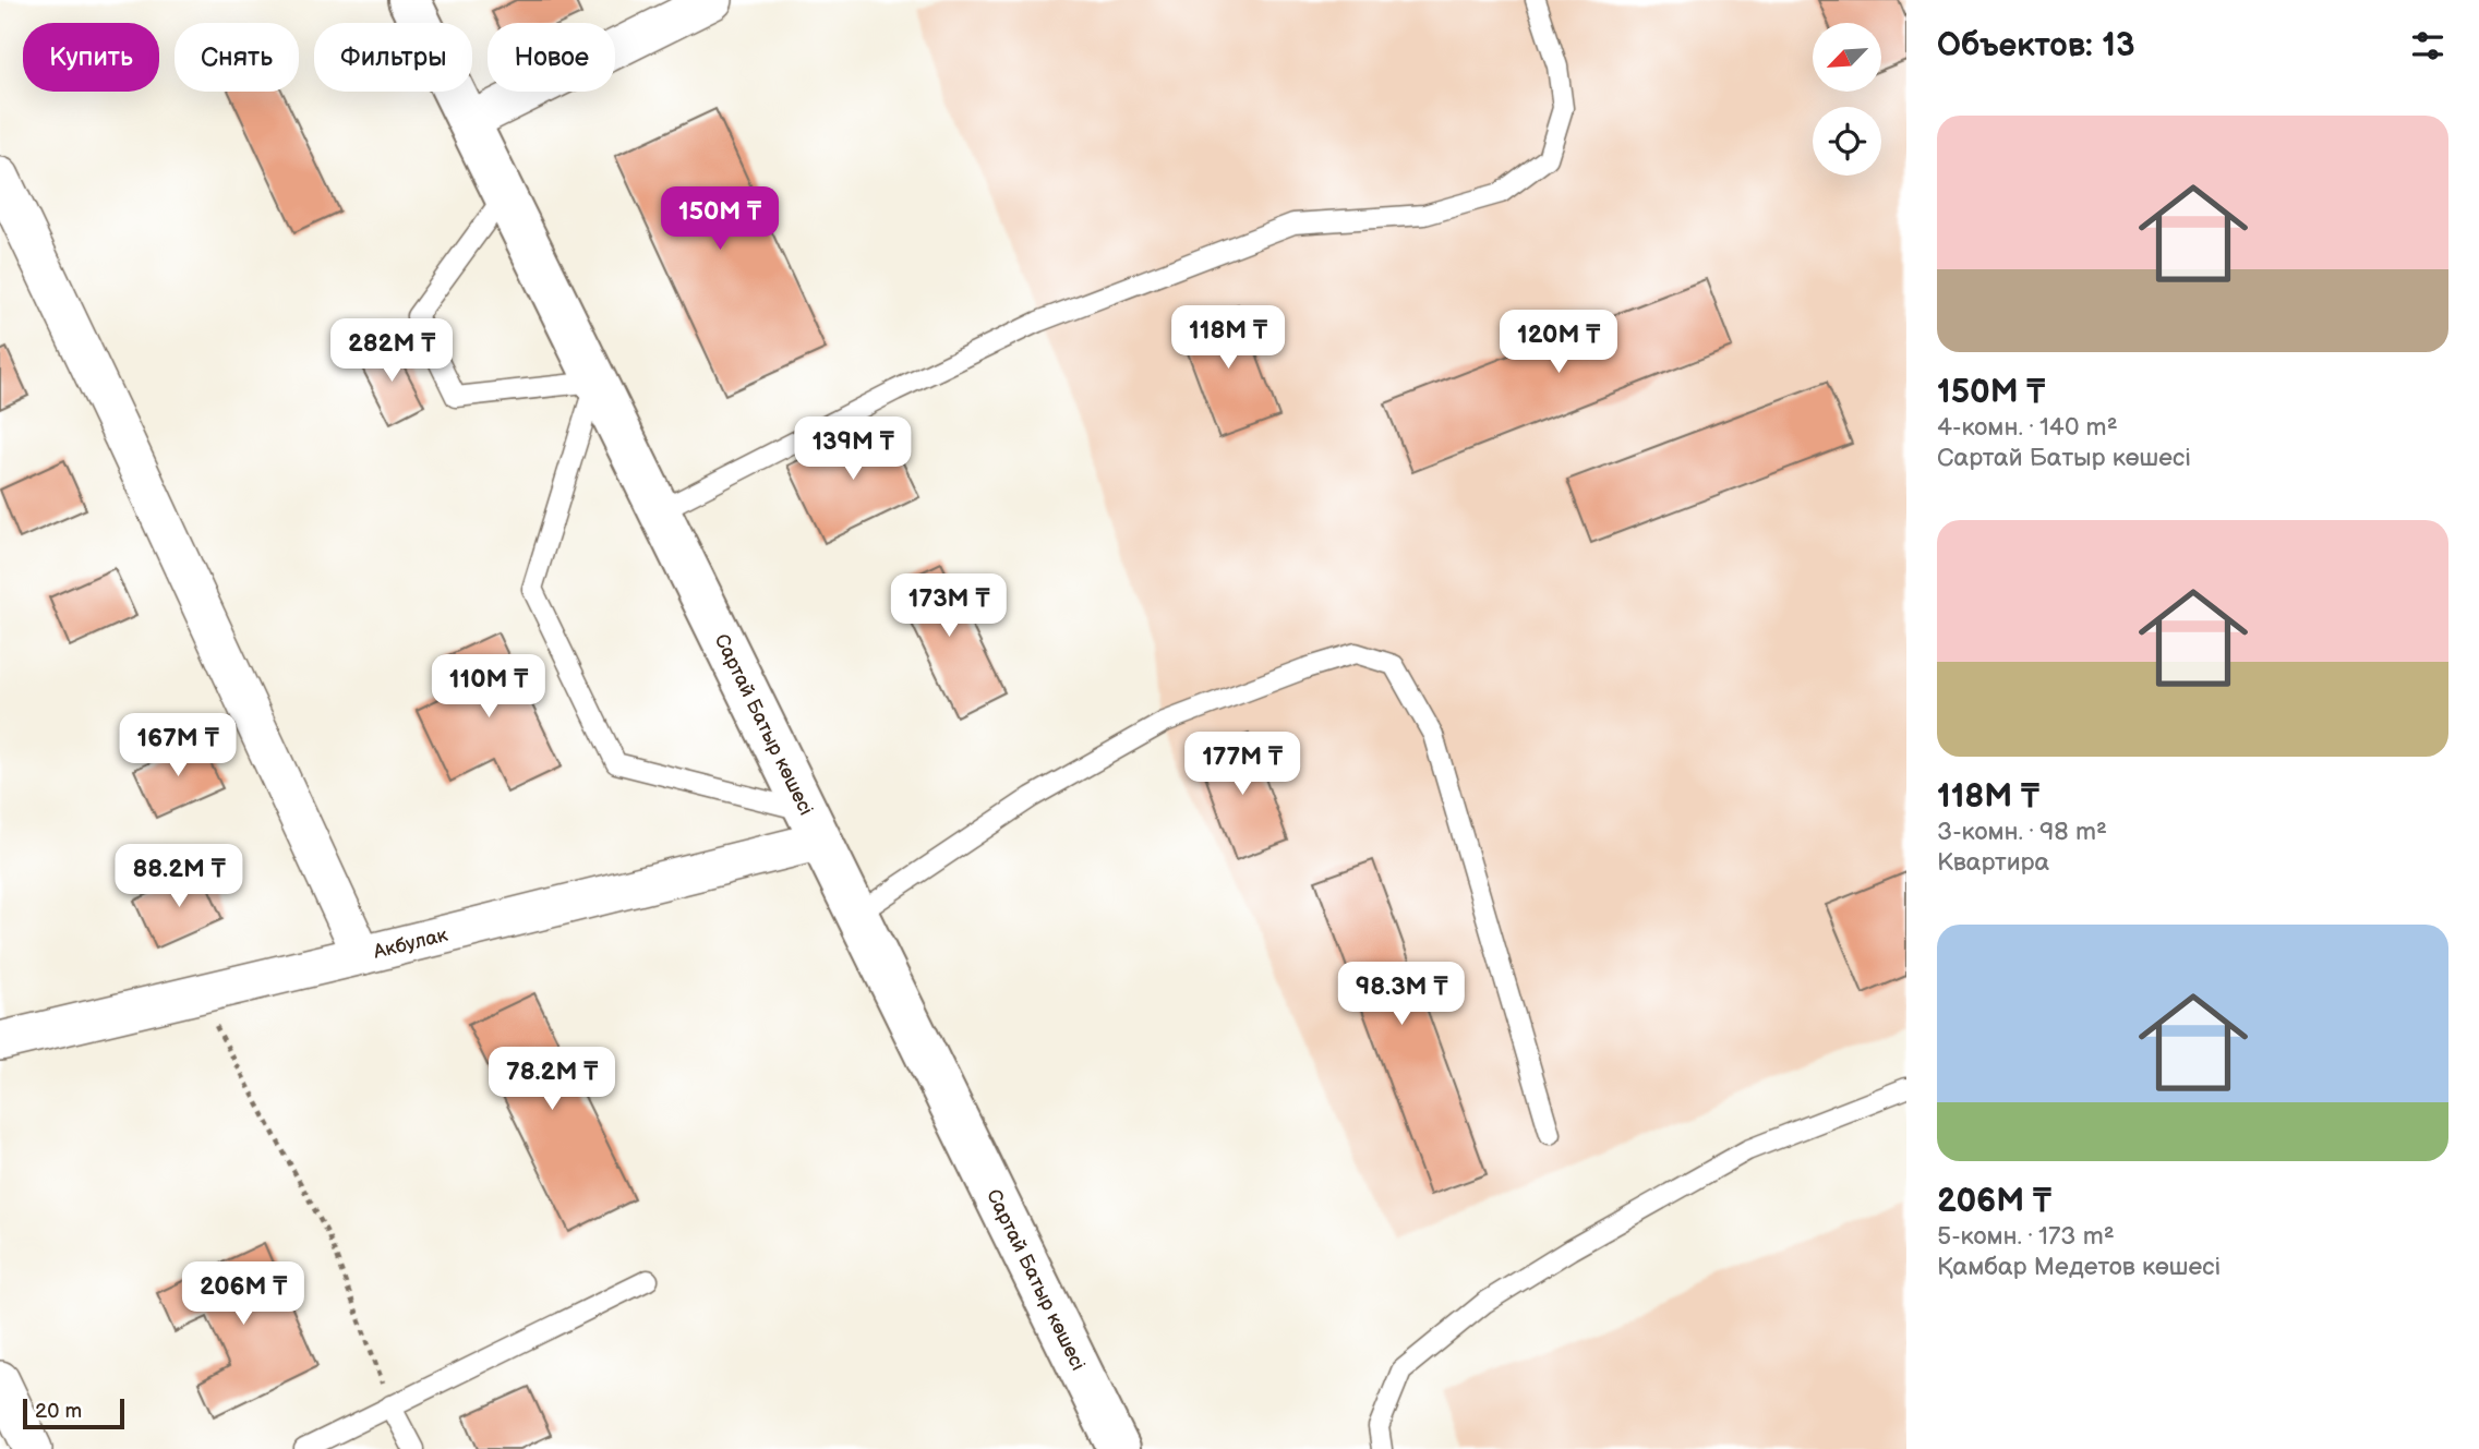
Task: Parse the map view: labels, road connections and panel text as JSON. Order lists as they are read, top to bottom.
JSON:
{
  "streets": {
    "highway": ["Сартай Батыр көшесі"],
    "street": ["Акбулак"]
  },
  "crossings": [
    ["Сартай Батыр көшесі", "Акбулак"]
  ],
  "scale_bar": "20 m",
  "north": "bottom left",
  "page": {
    "heading": "Объектов: 13",
    "chip": [
      "Купить",
      "Снять",
      "Фильтры",
      "Новое"
    ],
    "list": [
      {
        "name": "150M ₸",
        "note": "4-комн. · 140 m² · Сартай Батыр көшесі"
      },
      {
        "name": "118M ₸",
        "note": "3-комн. · 98 m² · Квартира"
      },
      {
        "name": "206M ₸",
        "note": "5-комн. · 173 m² · Қамбар Медетов көшесі"
      }
    ],
    "price": [
      "150M ₸",
      "118M ₸",
      "120M ₸",
      "282M ₸",
      "139M ₸",
      "173M ₸",
      "110M ₸",
      "167M ₸",
      "177M ₸",
      "88.2M ₸",
      "98.3M ₸",
      "78.2M ₸",
      "206M ₸"
    ],
    "scale": "20 m"
  }
}
